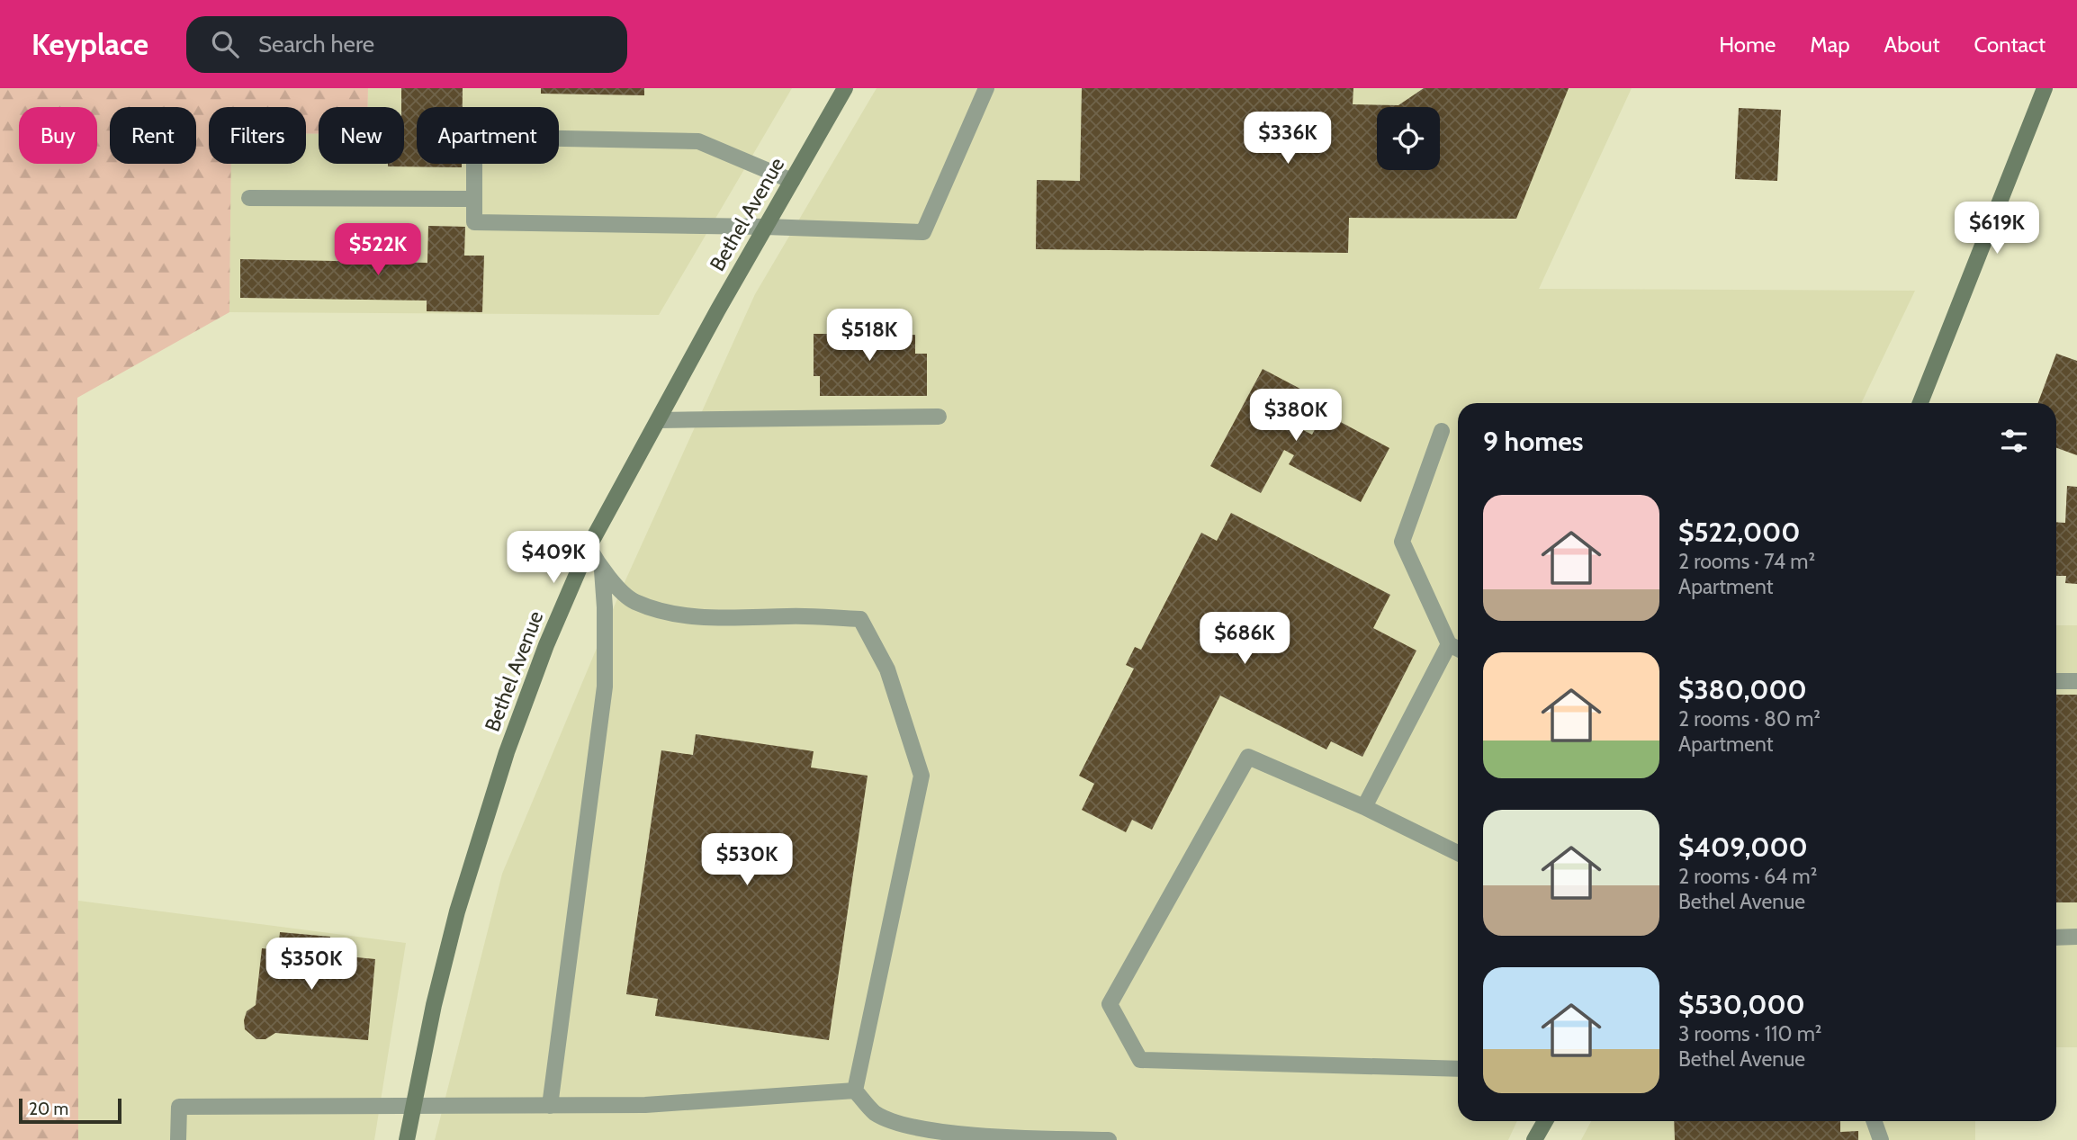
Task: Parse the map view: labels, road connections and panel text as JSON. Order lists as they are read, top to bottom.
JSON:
{
  "streets": {
    "main road": ["Bethel Avenue"]
  },
  "scale_bar": "20 m",
  "page": {
    "header": "Keyplace",
    "search": "Search here",
    "nav": [
      "Home",
      "Map",
      "About",
      "Contact"
    ],
    "chip": [
      "Buy",
      "Rent",
      "Filters",
      "New",
      "Apartment"
    ],
    "price": [
      "$336K",
      "$619K",
      "$522K",
      "$518K",
      "$380K",
      "$409K",
      "$686K",
      "$530K",
      "$350K"
    ],
    "heading": "9 homes",
    "list": [
      {
        "name": "$522,000",
        "note": "2 rooms · 74 m² · Apartment"
      },
      {
        "name": "$380,000",
        "note": "2 rooms · 80 m² · Apartment"
      },
      {
        "name": "$409,000",
        "note": "2 rooms · 64 m² · Bethel Avenue"
      },
      {
        "name": "$530,000",
        "note": "3 rooms · 110 m² · Bethel Avenue"
      }
    ],
    "scale": "20 m"
  }
}
